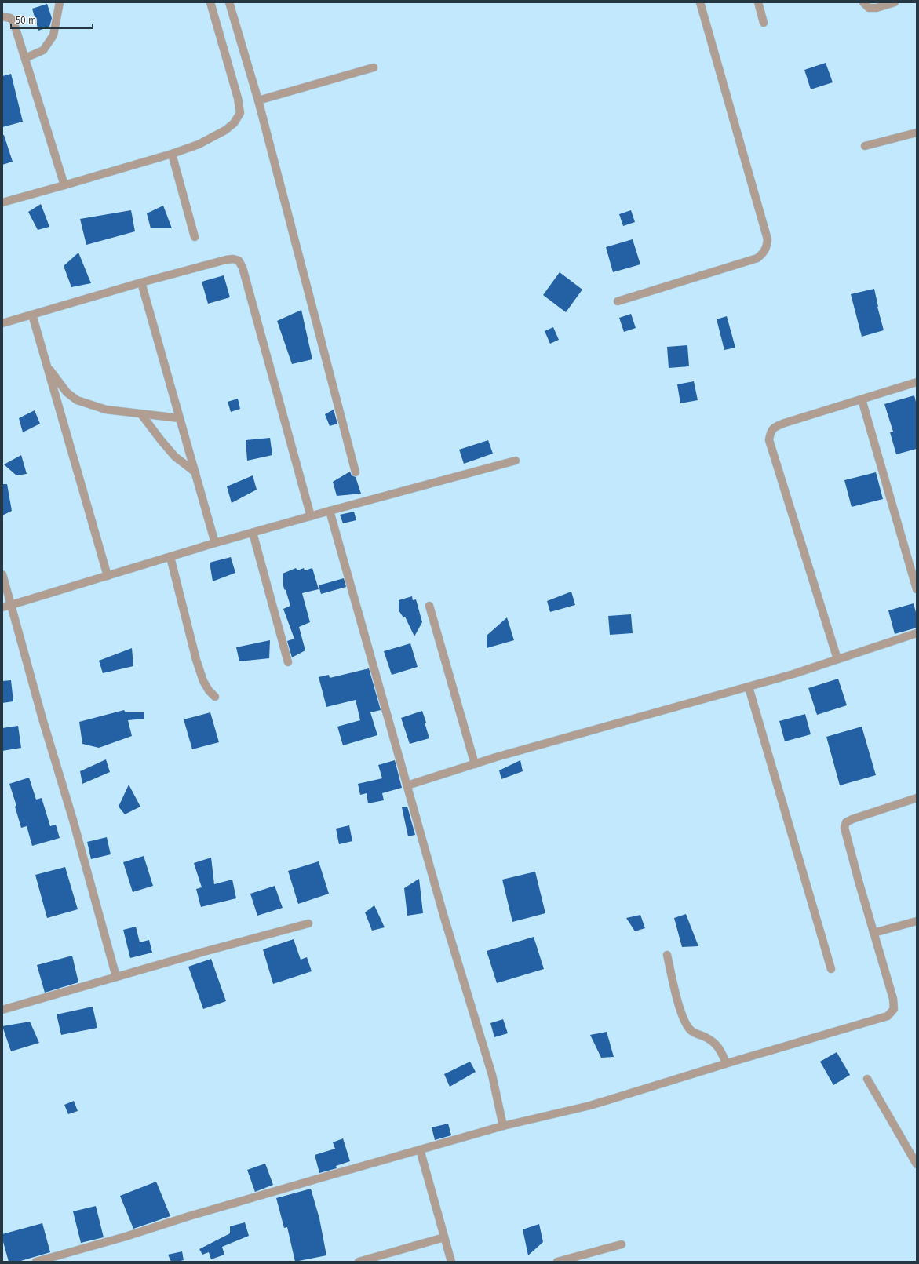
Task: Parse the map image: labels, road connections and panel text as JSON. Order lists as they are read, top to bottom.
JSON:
{
  "scale_bar": "50 m"
}
